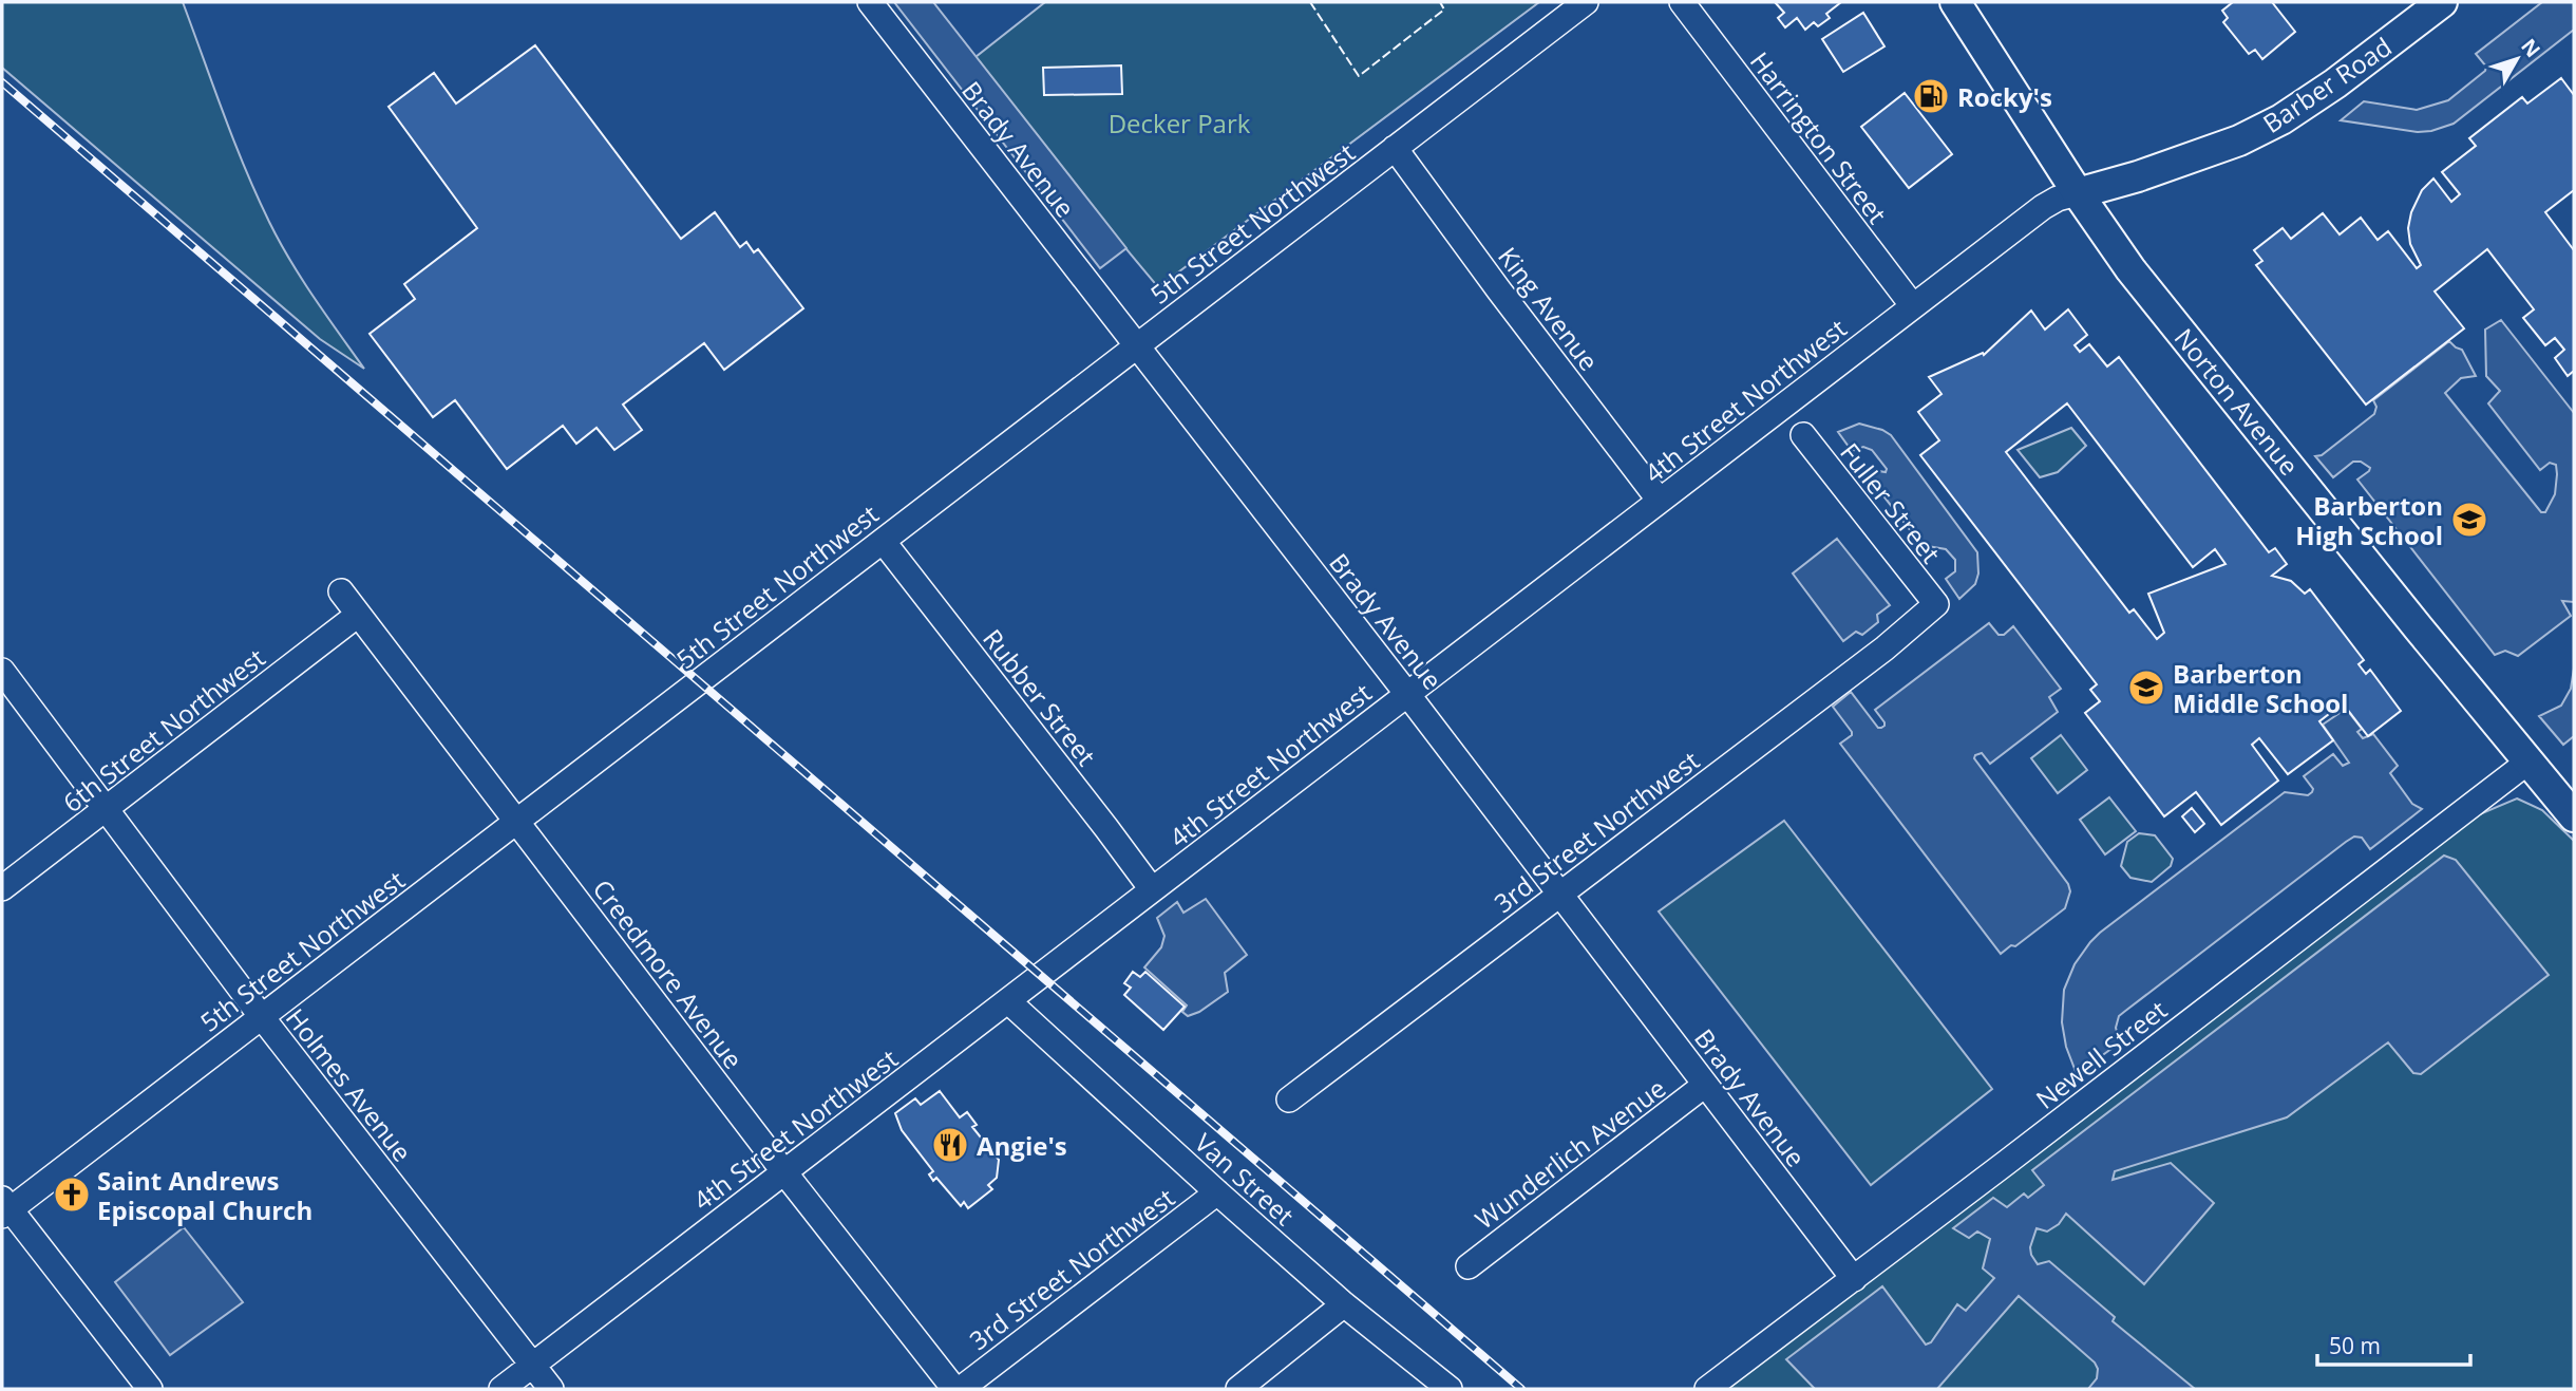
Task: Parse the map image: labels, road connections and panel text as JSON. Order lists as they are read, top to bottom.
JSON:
{
  "streets": {
    "main road": ["Barber Road", "Norton Avenue"],
    "street": [
      "Harrington Street",
      "Brady Avenue",
      "5th Street Northwest",
      "King Avenue",
      "4th Street Northwest",
      "Fuller Street",
      "Rubber Street",
      "6th Street Northwest",
      "3rd Street Northwest",
      "Creedmore Avenue",
      "Newell Street",
      "Holmes Avenue",
      "Wunderlich Avenue",
      "Van Street"
    ]
  },
  "crossings": [
    ["Barber Road", "4th Street Northwest"],
    ["Barber Road", "Norton Avenue"],
    ["Harrington Street", "4th Street Northwest"],
    ["Brady Avenue", "5th Street Northwest"],
    ["Brady Avenue", "4th Street Northwest"],
    ["Brady Avenue", "3rd Street Northwest"],
    ["Brady Avenue", "Newell Street"],
    ["Brady Avenue", "Wunderlich Avenue"],
    ["5th Street Northwest", "King Avenue"],
    ["5th Street Northwest", "Rubber Street"],
    ["5th Street Northwest", "Creedmore Avenue"],
    ["5th Street Northwest", "Holmes Avenue"],
    ["King Avenue", "4th Street Northwest"],
    ["4th Street Northwest", "Norton Avenue"],
    ["4th Street Northwest", "Rubber Street"],
    ["4th Street Northwest", "Creedmore Avenue"],
    ["4th Street Northwest", "Holmes Avenue"],
    ["4th Street Northwest", "Van Street"],
    ["Norton Avenue", "Newell Street"],
    ["Fuller Street", "3rd Street Northwest"],
    ["6th Street Northwest", "Creedmore Avenue"],
    ["6th Street Northwest", "Holmes Avenue"],
    ["3rd Street Northwest", "Van Street"]
  ],
  "parks": ["Decker Park"],
  "places": {
    "fuel station": ["Rocky's"],
    "school or university": ["Barberton High School", "Barberton Middle School"],
    "restaurant": ["Angie's"],
    "church": ["Saint Andrews Episcopal Church"]
  },
  "scale_bar": "50 m",
  "north": "top right"
}
